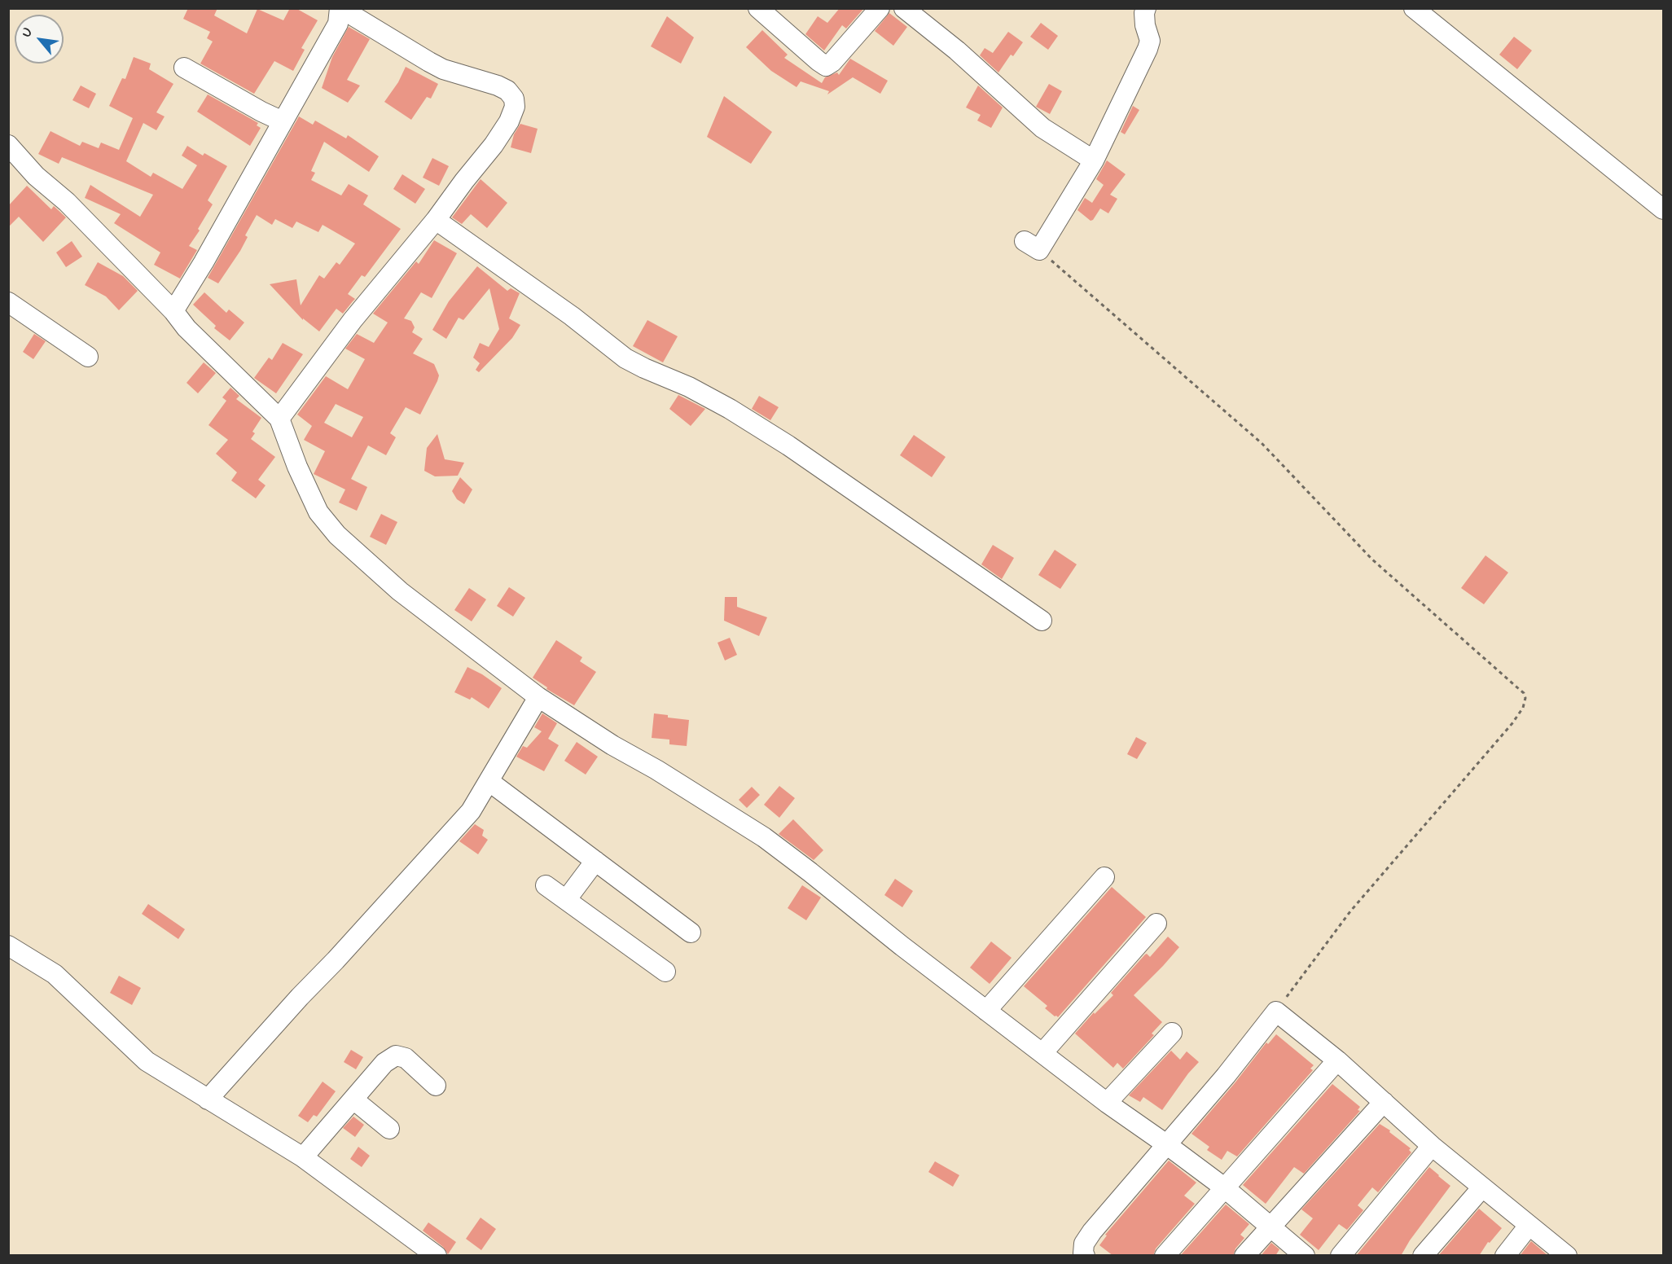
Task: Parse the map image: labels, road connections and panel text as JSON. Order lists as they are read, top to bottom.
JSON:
{
  "north": "top left"
}
